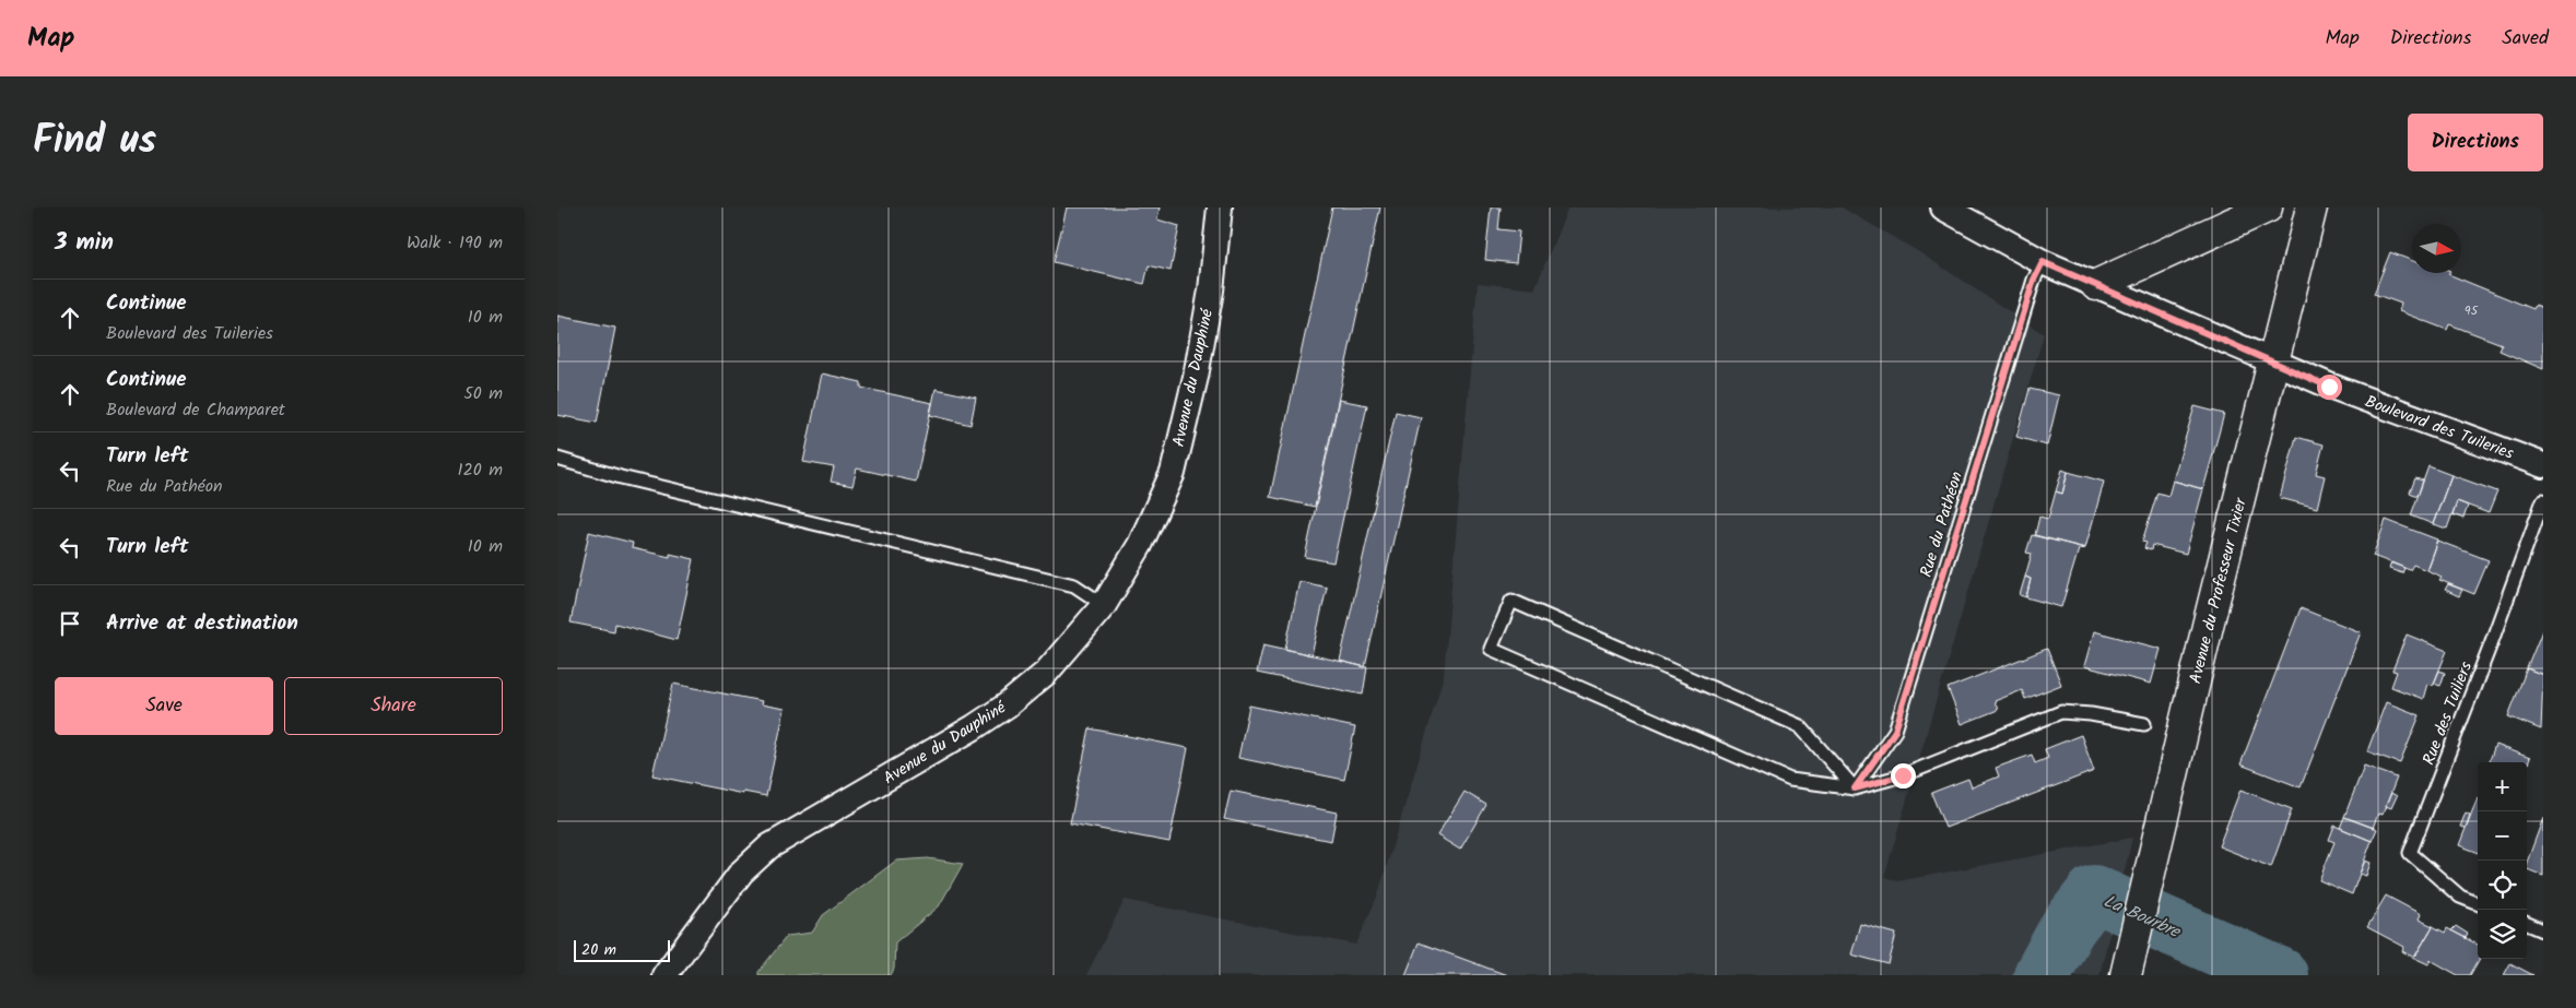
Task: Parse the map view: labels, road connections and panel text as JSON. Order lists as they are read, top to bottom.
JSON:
{
  "streets": {
    "main road": ["Avenue du Professeur Tixier"],
    "street": ["Avenue du Dauphiné", "Boulevard des Tuileries"],
    "lane": ["Rue du Pathéon", "Rue des Tuiliers"]
  },
  "crossings": [
    ["Boulevard des Tuileries", "Rue du Pathéon"],
    ["Boulevard des Tuileries", "Avenue du Professeur Tixier"]
  ],
  "water": ["La Bourbre"],
  "house_numbers": ["95"],
  "scale_bar": "20 m",
  "north": "right",
  "page": {
    "header": "Map",
    "nav": ["Map", "Directions", "Saved"],
    "title": "Find us",
    "buttons": [
      "Directions",
      ["Save", "Share"]
    ],
    "heading": ["3 min", "Walk · 190 m"],
    "list": [
      ["Continue", "Boulevard des Tuileries", "10 m"],
      ["Continue", "Boulevard de Champaret", "50 m"],
      ["Turn left", "Rue du Pathéon", "120 m"],
      ["Turn left", "10 m"],
      "Arrive at destination"
    ],
    "map_buttons": ["+", "−"],
    "scale": "20 m"
  }
}
